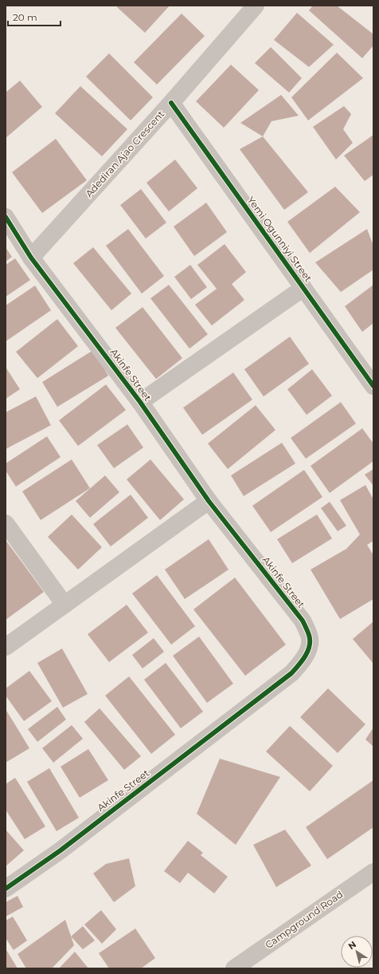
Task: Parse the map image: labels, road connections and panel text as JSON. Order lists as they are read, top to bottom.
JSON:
{
  "streets": {
    "street": [
      "Adediran Ajao Crescent",
      "Yemi Ogunniyi Street",
      "Akinfe Street",
      "Campground Road"
    ]
  },
  "crossings": [
    ["Adediran Ajao Crescent", "Yemi Ogunniyi Street"],
    ["Adediran Ajao Crescent", "Akinfe Street"]
  ],
  "scale_bar": "20 m",
  "north": "top left"
}
